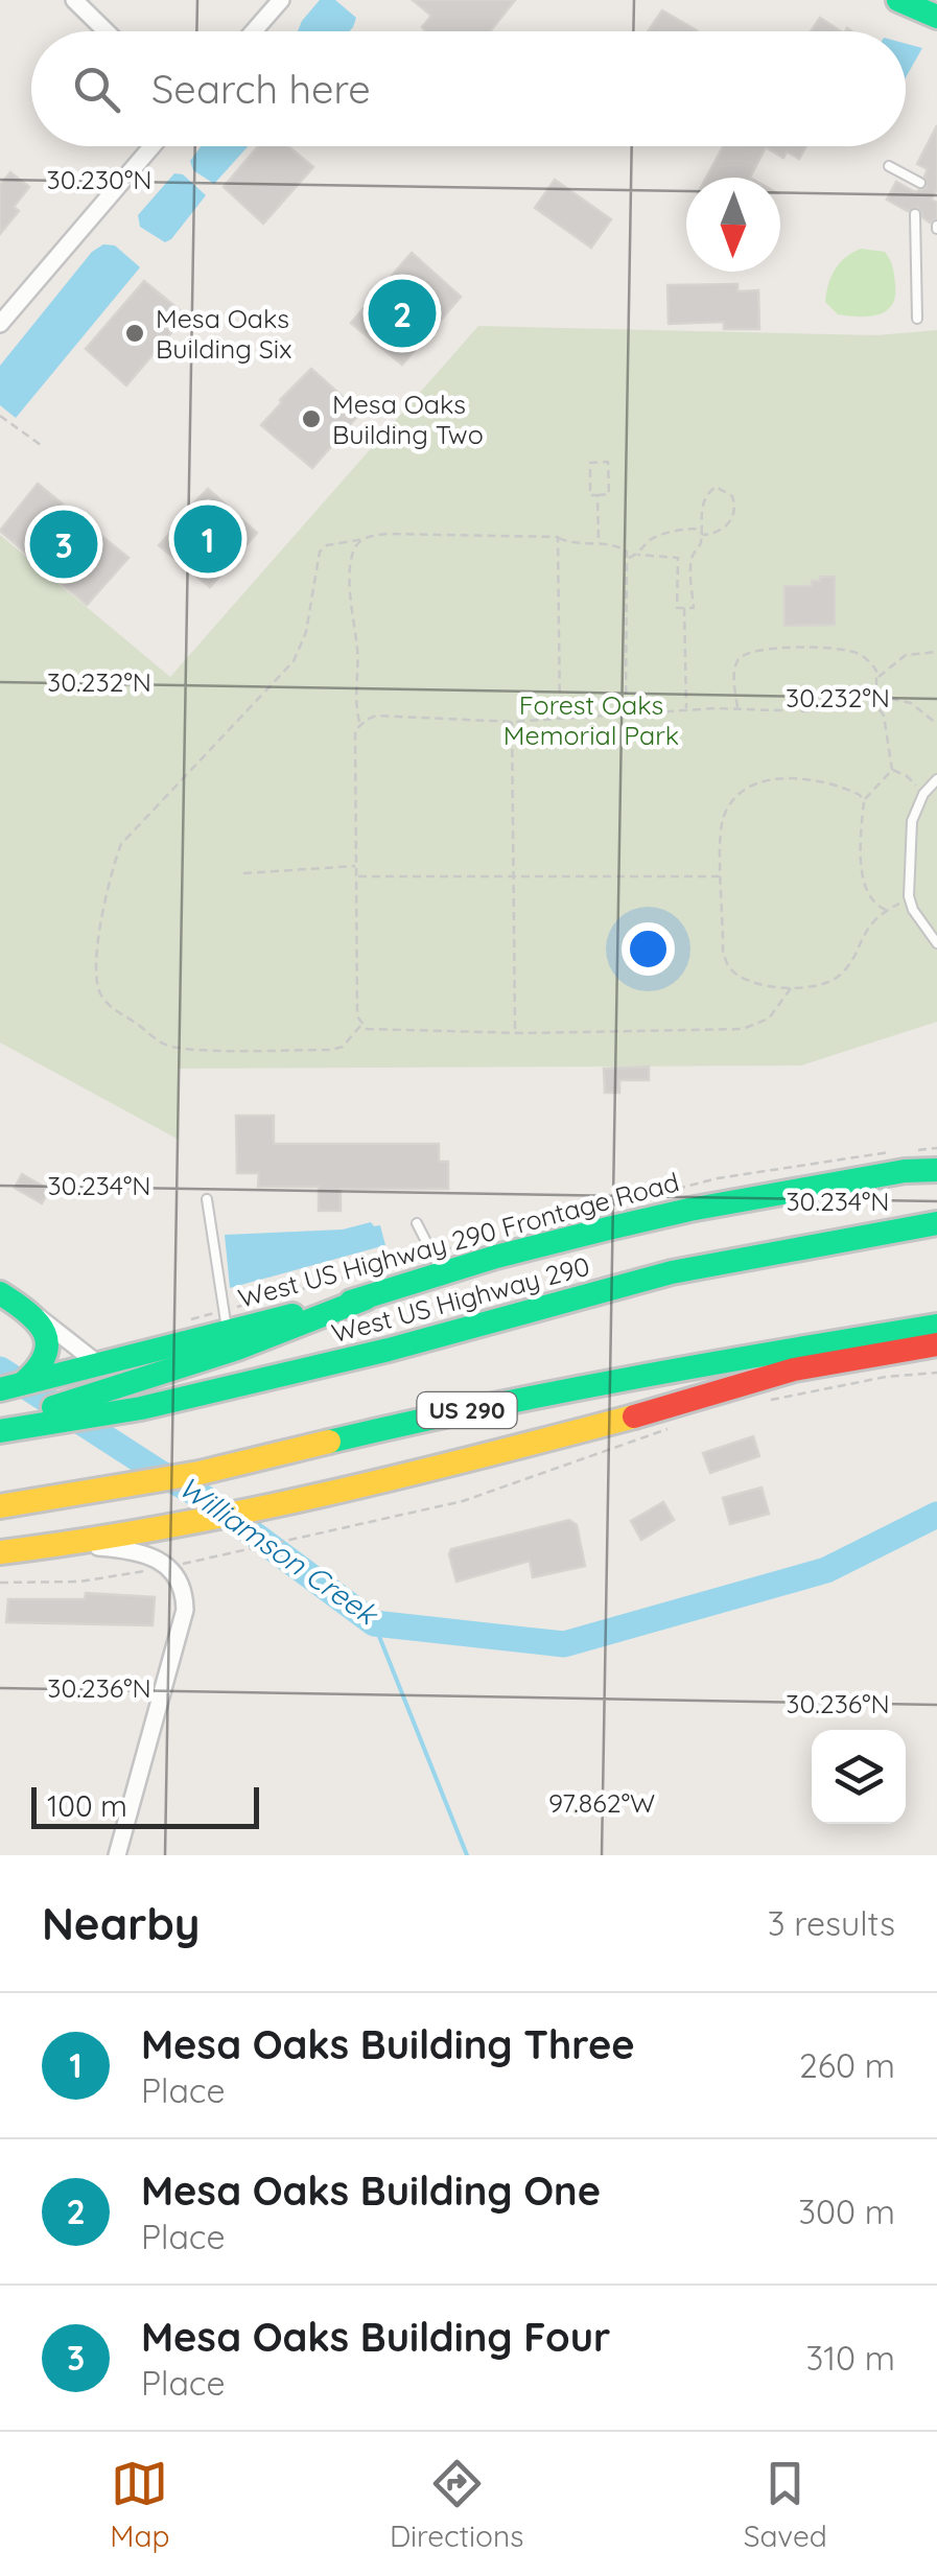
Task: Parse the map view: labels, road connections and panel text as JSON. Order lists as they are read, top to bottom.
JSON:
{
  "streets": {
    "main road": ["West US Highway 290 Frontage Road", "West US Highway 290", "US 290"]
  },
  "water": ["Williamson Creek"],
  "parks": ["Forest Oaks Memorial Park"],
  "places": ["Mesa Oaks Building Six", "Mesa Oaks Building Two"],
  "scale_bar": "100 m",
  "north": "bottom",
  "page": {
    "search": "Search here",
    "pins": ["2", "1", "3"],
    "scale": "100 m",
    "heading": ["Nearby", "3 results"],
    "list": [
      {
        "mark": "1",
        "name": "Mesa Oaks Building Three",
        "note": "Place",
        "value": "260 m"
      },
      {
        "mark": "2",
        "name": "Mesa Oaks Building One",
        "note": "Place",
        "value": "300 m"
      },
      {
        "mark": "3",
        "name": "Mesa Oaks Building Four",
        "note": "Place",
        "value": "310 m"
      }
    ],
    "nav": ["Map", "Directions", "Saved"]
  },
  "coordinates": [
    "30.230°N",
    "30.232°N",
    "30.234°N",
    "30.236°N",
    "97.862°W"
  ]
}
